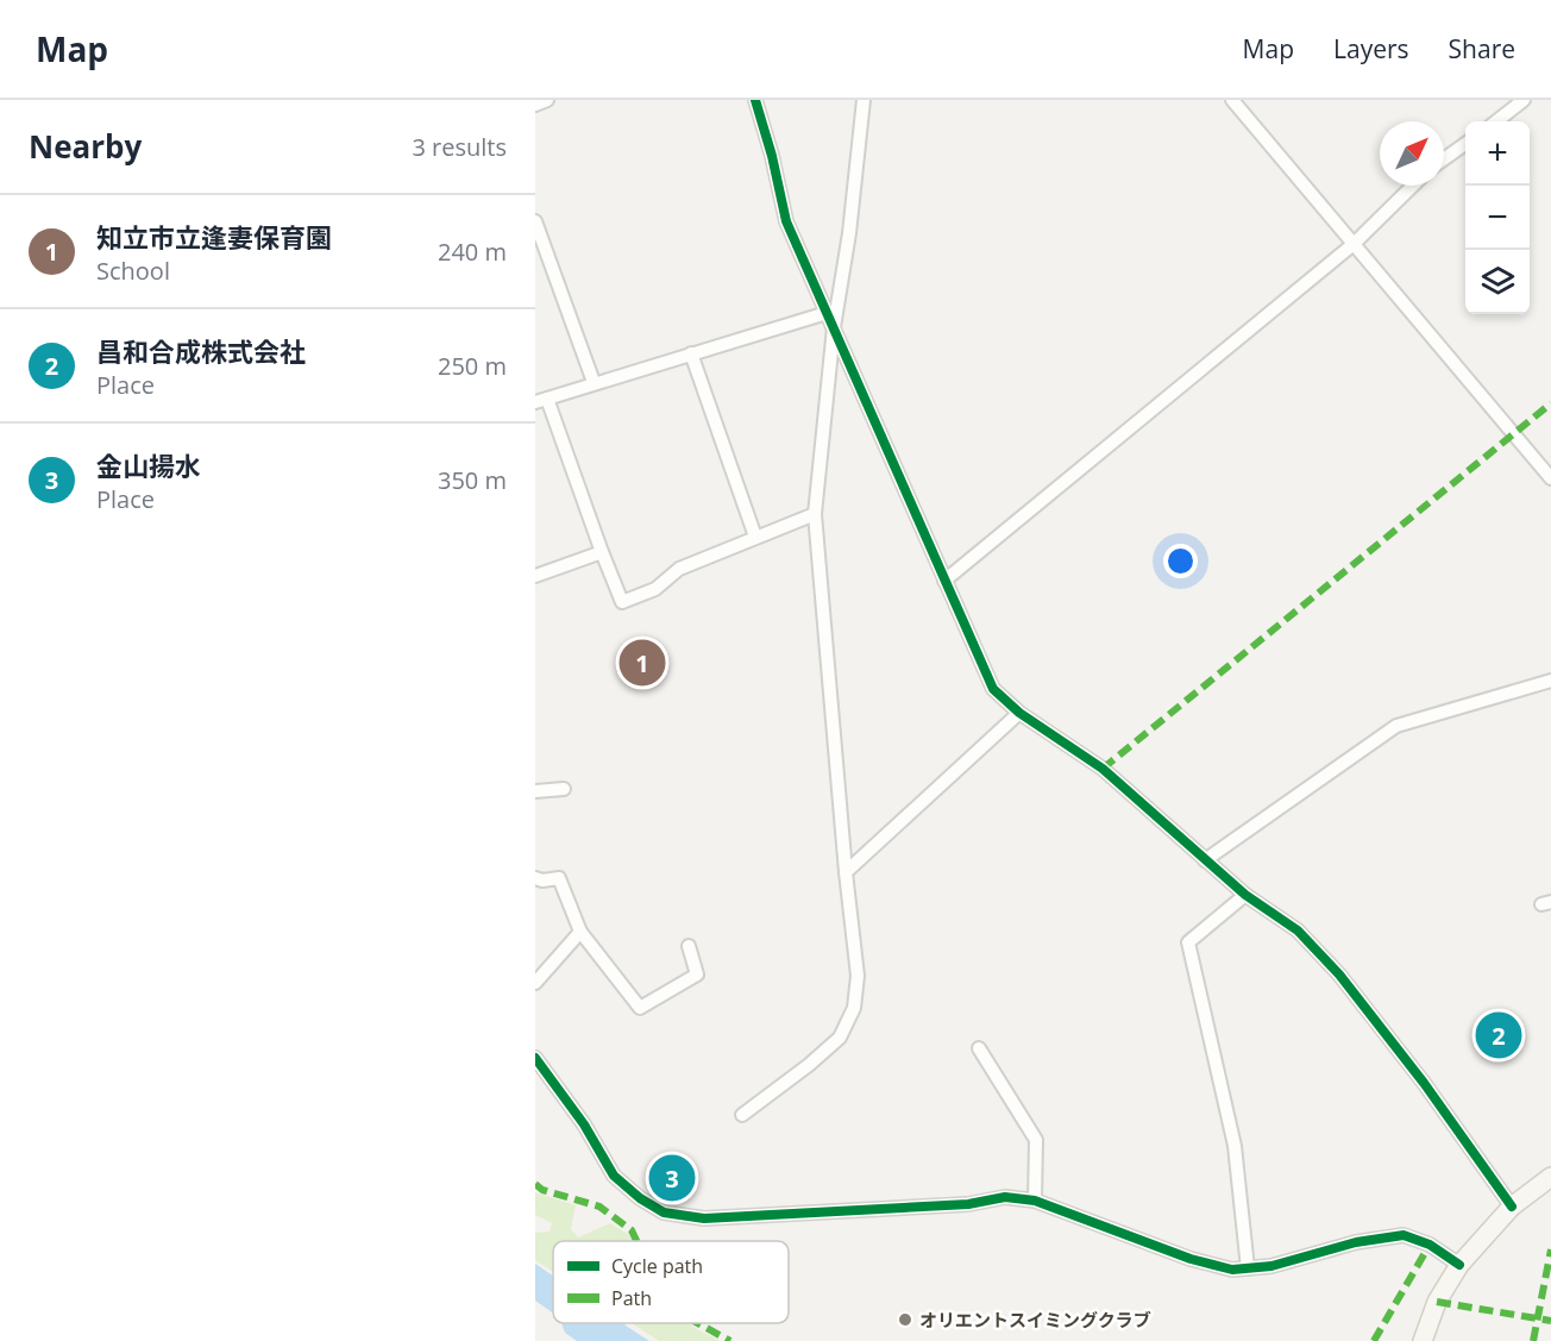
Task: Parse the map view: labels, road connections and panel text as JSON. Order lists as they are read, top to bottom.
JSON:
{
  "places": ["オリエントスイミングクラブ"],
  "legend": ["Cycle path", "Path"],
  "north": "top right",
  "page": {
    "header": "Map",
    "nav": ["Map", "Layers", "Share"],
    "heading": ["Nearby", "3 results"],
    "map_buttons": ["+", "−"],
    "list": [
      {
        "mark": "1",
        "name": "知立市立逢妻保育園",
        "note": "School",
        "value": "240 m"
      },
      {
        "mark": "2",
        "name": "昌和合成株式会社",
        "note": "Place",
        "value": "250 m"
      },
      {
        "mark": "3",
        "name": "金山揚水",
        "note": "Place",
        "value": "350 m"
      }
    ],
    "pins": ["1", "2", "3"]
  }
}
